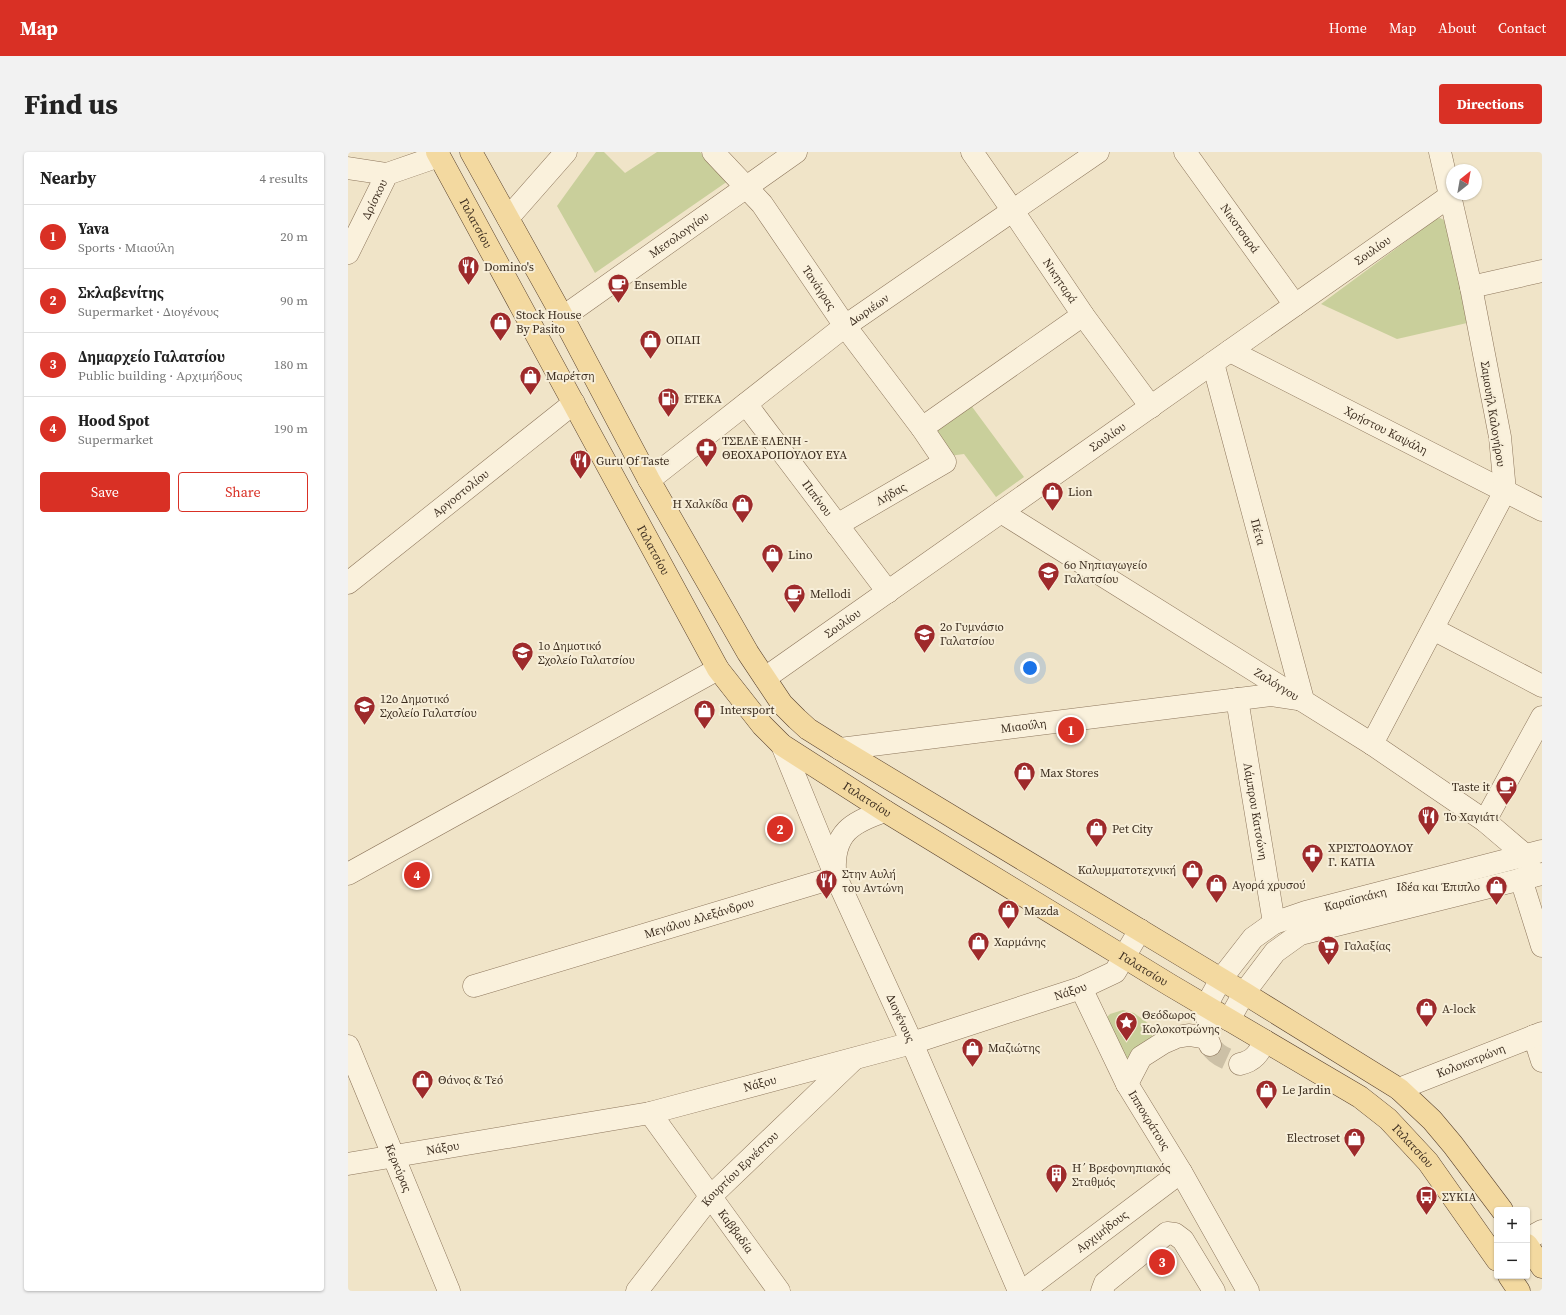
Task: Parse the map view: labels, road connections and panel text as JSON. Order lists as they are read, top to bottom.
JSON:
{
  "streets": {
    "main road": ["Γαλατσίου"],
    "street": [
      "Δρίσκου",
      "Νικοτσαρά",
      "Μεσολογγίου",
      "Σουλίου",
      "Νικηταρά",
      "Τανάγρας",
      "Δωριέων",
      "Σαμουήλ Καλογήρου",
      "Χρήστου Καψάλη",
      "Αργοστολίου",
      "Λήδας",
      "Πιπίνου",
      "Πέτα",
      "Ζαλόγγου",
      "Μιαούλη",
      "Λάμπρου Κατσώνη",
      "Καραϊσκάκη",
      "Μεγάλου Αλεξάνδρου",
      "Νάξου",
      "Διογένους",
      "Κολοκοτρώνη",
      "Ιπποκράτους",
      "Κερκύρας",
      "Κουρτίου Ερνέστου",
      "Καββαδία",
      "Αρχιμήδους"
    ]
  },
  "crossings": [
    ["Δρίσκου", "Γαλατσίου"],
    ["Γαλατσίου", "Αργοστολίου"],
    ["Γαλατσίου", "Καραϊσκάκη"],
    ["Γαλατσίου", "Νάξου"],
    ["Γαλατσίου", "Διογένους"],
    ["Νικοτσαρά", "Σουλίου"],
    ["Μεσολογγίου", "Τανάγρας"],
    ["Σουλίου", "Νικηταρά"],
    ["Σουλίου", "Χρήστου Καψάλη"],
    ["Σουλίου", "Πιπίνου"],
    ["Σουλίου", "Πέτα"],
    ["Σουλίου", "Ζαλόγγου"],
    ["Νικηταρά", "Δωριέων"],
    ["Τανάγρας", "Δωριέων"],
    ["Τανάγρας", "Λήδας"],
    ["Δωριέων", "Πιπίνου"],
    ["Σαμουήλ Καλογήρου", "Χρήστου Καψάλη"],
    ["Χρήστου Καψάλη", "Πέτα"],
    ["Λήδας", "Πιπίνου"],
    ["Πέτα", "Ζαλόγγου"],
    ["Πέτα", "Μιαούλη"],
    ["Ζαλόγγου", "Μιαούλη"],
    ["Ζαλόγγου", "Καραϊσκάκη"],
    ["Μιαούλη", "Λάμπρου Κατσώνη"],
    ["Λάμπρου Κατσώνη", "Καραϊσκάκη"],
    ["Μεγάλου Αλεξάνδρου", "Διογένους"],
    ["Νάξου", "Διογένους"],
    ["Νάξου", "Ιπποκράτους"],
    ["Νάξου", "Κερκύρας"],
    ["Νάξου", "Κουρτίου Ερνέστου"],
    ["Νάξου", "Καββαδία"],
    ["Διογένους", "Αρχιμήδους"],
    ["Ιπποκράτους", "Αρχιμήδους"],
    ["Κουρτίου Ερνέστου", "Καββαδία"]
  ],
  "places": {
    "restaurant": [
      "Domino's",
      "Guru Of Taste",
      "Το Χαγιάτι",
      "Στην Αυλή του Αντώνη"
    ],
    "cafe": ["Ensemble", "Mellodi", "Taste it"],
    "shop": [
      "Stock House By Pasito",
      "ΟΠΑΠ",
      "Μαρέτση",
      "Lion",
      "Η Χαλκίδα",
      "Lino",
      "Intersport",
      "Max Stores",
      "Pet City",
      "Καλυμματοτεχνική",
      "Αγορά χρυσού",
      "Ιδέα και Έπιπλο",
      "Mazda",
      "Χαρμάνης",
      "A-lock",
      "Μαζιώτης",
      "Θάνος & Τεό",
      "Le Jardin",
      "Electroset"
    ],
    "fuel station": ["ΕΤΕΚΑ"],
    "pharmacy": ["ΤΣΕΛΕ ΕΛΕΝΗ - ΘΕΟΧΑΡΟΠΟΥΛΟΥ ΕΥΑ", "ΧΡΙΣΤΟΔΟΥΛΟΥ Γ. ΚΑΤΙΑ"],
    "school or university": [
      "6ο Νηπιαγωγείο Γαλατσίου",
      "2ο Γυμνάσιο Γαλατσίου",
      "1ο Δημοτικό Σχολείο Γαλατσίου",
      "12ο Δημοτικό Σχολείο Γαλατσίου"
    ],
    "supermarket": ["Γαλαξίας"],
    "place": ["Θεόδωρος Κολοκοτρώνης"],
    "building": ["Η΄ Βρεφονηπιακός Σταθμός"],
    "bus stop": ["ΣΥΚΙΑ"]
  },
  "north": "top right",
  "page": {
    "header": "Map",
    "nav": [
      "Home",
      "Map",
      "About",
      "Contact"
    ],
    "buttons": [
      "Directions",
      ["Save", "Share"]
    ],
    "title": "Find us",
    "heading": ["Nearby", "4 results"],
    "list": [
      {
        "mark": "1",
        "name": "Yava",
        "note": "Sports · Μιαούλη",
        "value": "20 m"
      },
      {
        "mark": "2",
        "name": "Σκλαβενίτης",
        "note": "Supermarket · Διογένους",
        "value": "90 m"
      },
      {
        "mark": "3",
        "name": "Δημαρχείο Γαλατσίου",
        "note": "Public building · Αρχιμήδους",
        "value": "180 m"
      },
      {
        "mark": "4",
        "name": "Hood Spot",
        "note": "Supermarket",
        "value": "190 m"
      }
    ],
    "pins": [
      "1",
      "2",
      "4",
      "3"
    ],
    "map_buttons": ["+", "−"]
  }
}
